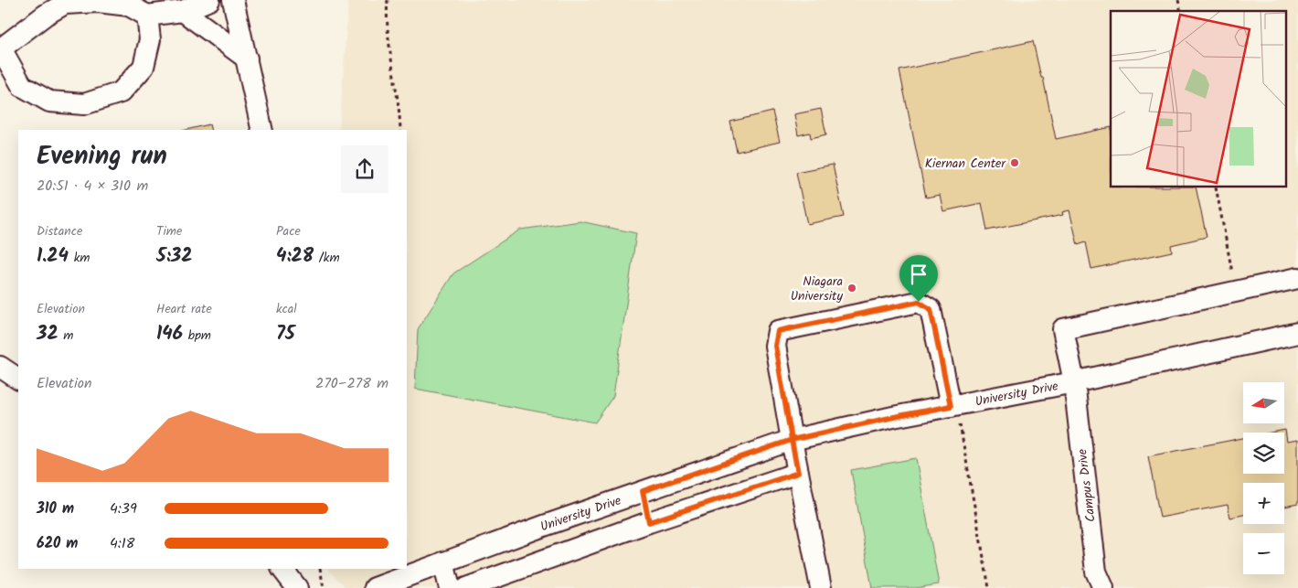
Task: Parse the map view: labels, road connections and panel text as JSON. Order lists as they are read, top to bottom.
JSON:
{
  "streets": {
    "street": ["University Drive", "Campus Drive"]
  },
  "crossings": [
    ["University Drive", "Campus Drive"]
  ],
  "places": ["Kiernan Center", "Niagara University"],
  "north": "left",
  "page": {
    "heading": ["Evening run", "20:51 · 4 × 310 m"],
    "stats": [
      ["Distance", "1.24 km"],
      ["Time", "5:32"],
      ["Pace", "4:28 /km"],
      ["Elevation", "32 m"],
      ["Heart rate", "146 bpm"],
      ["kcal", "75"]
    ],
    "chart": ["Elevation", "270–278 m"],
    "map_buttons": ["+", "−"],
    "list": [
      {
        "name": "310 m",
        "note": "4:39"
      },
      {
        "name": "620 m",
        "note": "4:18"
      }
    ]
  }
}
